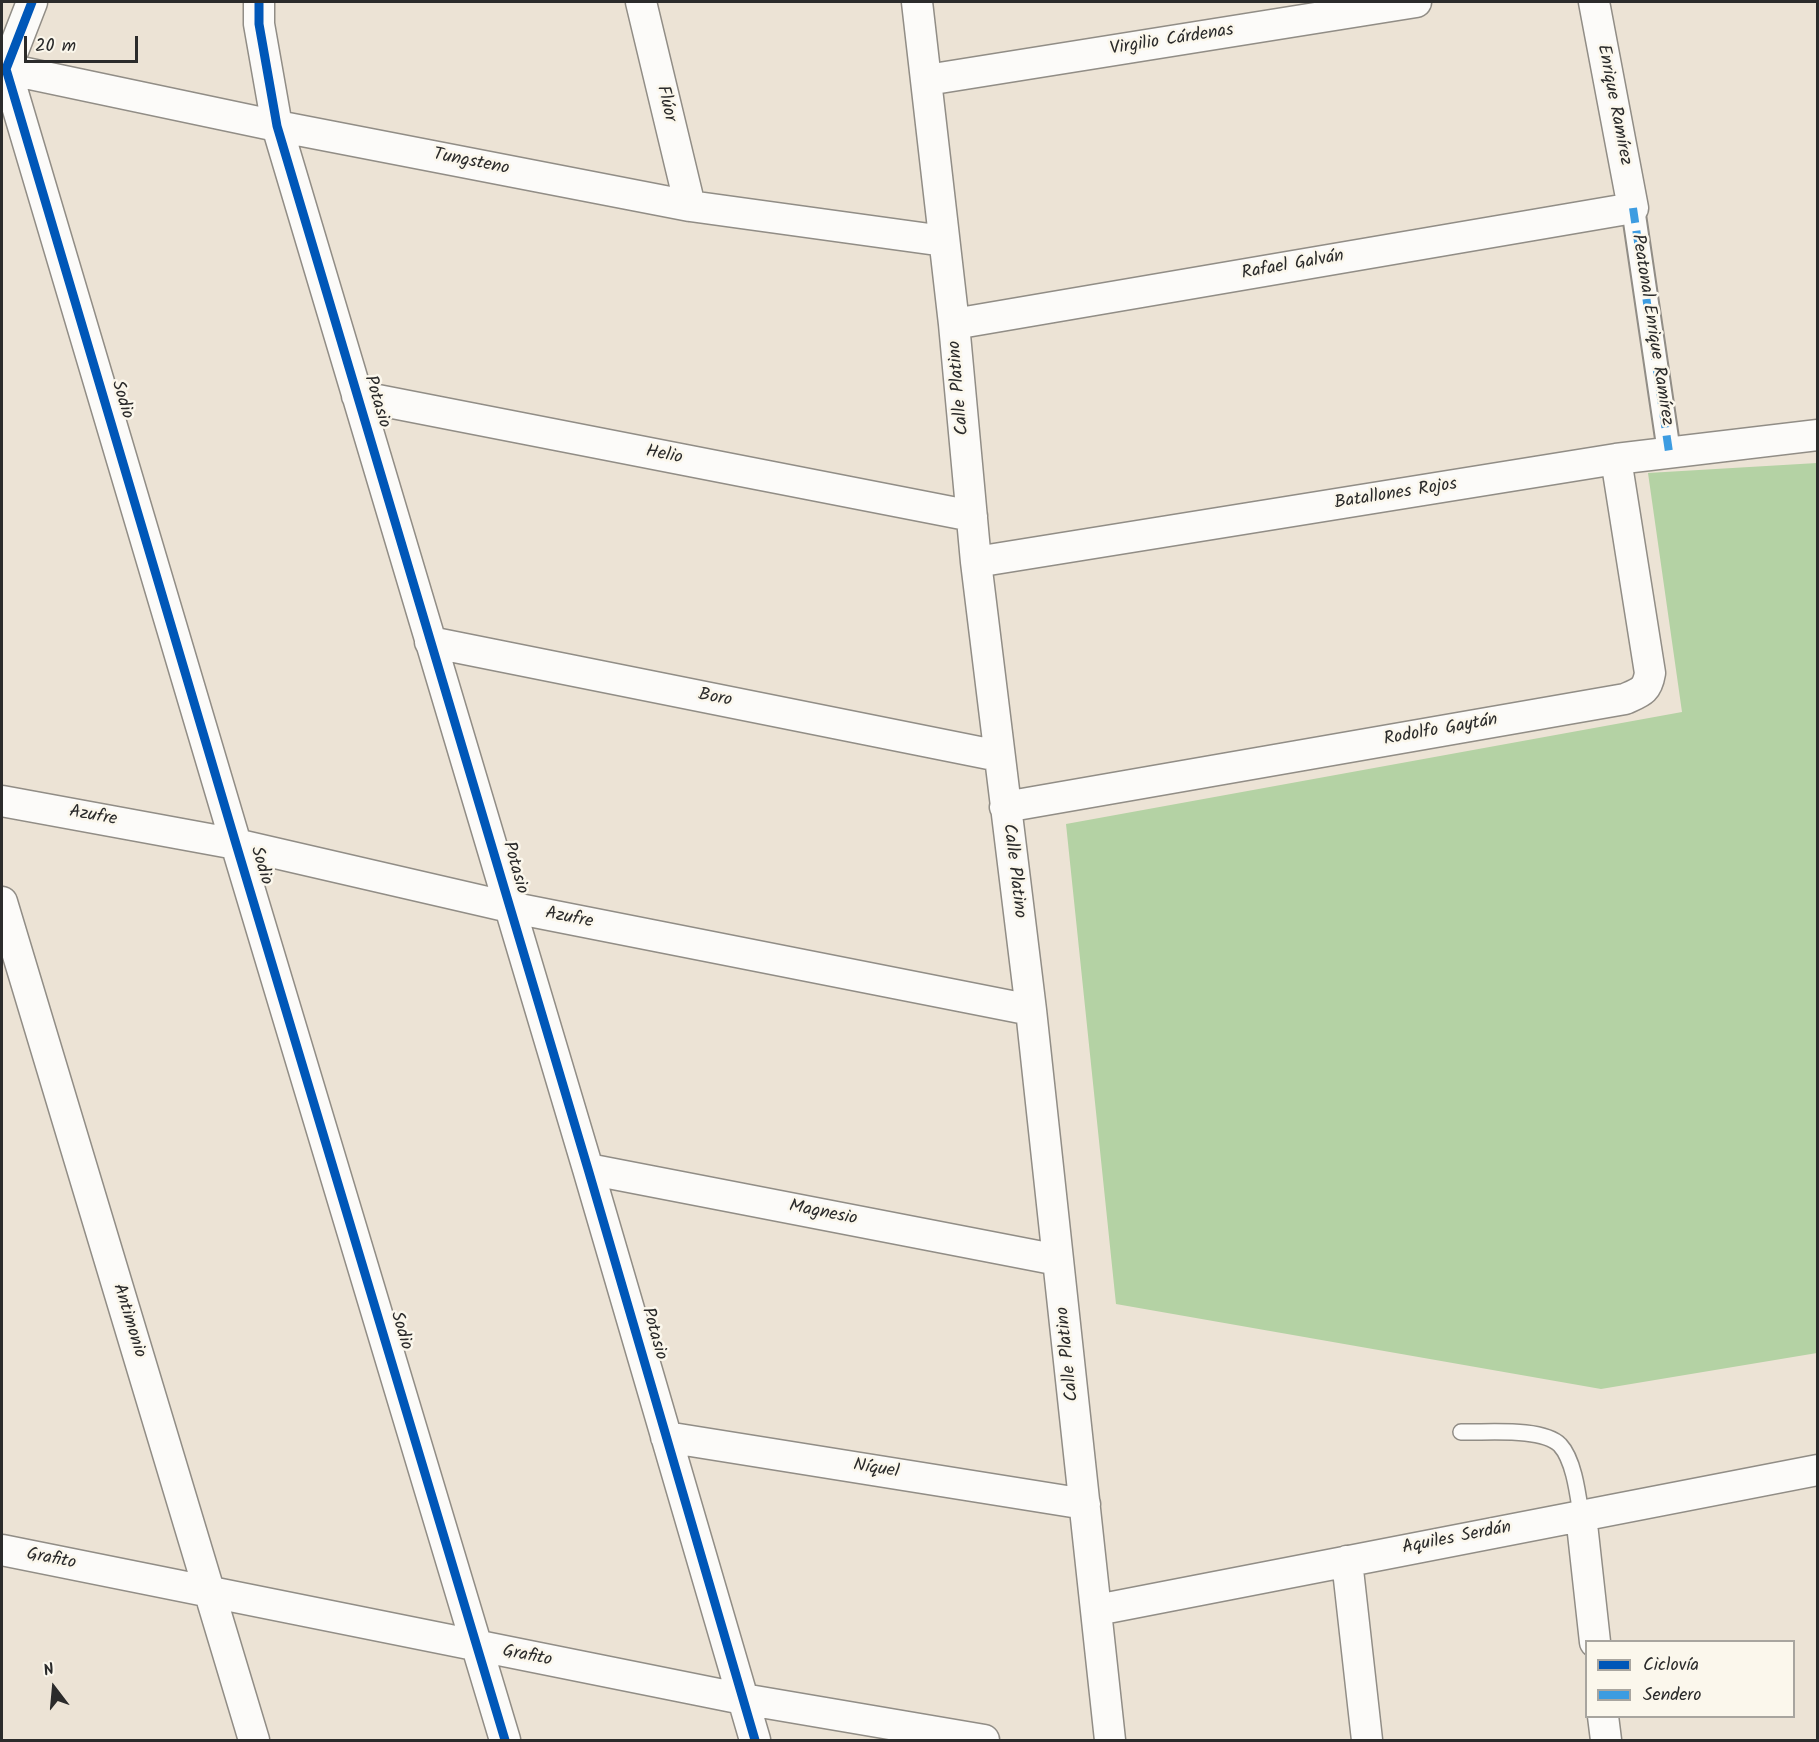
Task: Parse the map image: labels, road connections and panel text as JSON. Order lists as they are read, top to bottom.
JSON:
{
  "streets": {
    "street": [
      "Virgilio Cárdenas",
      "Flúor",
      "Enrique Ramírez",
      "Tungsteno",
      "Rafael Galván",
      "Peatonal Enrique Ramírez",
      "Calle Platino",
      "Sodio",
      "Potasio",
      "Helio",
      "Batallones Rojos",
      "Boro",
      "Rodolfo Gaytán",
      "Azufre",
      "Magnesio",
      "Antimonio",
      "Níquel",
      "Aquiles Serdán",
      "Grafito"
    ]
  },
  "crossings": [
    ["Virgilio Cárdenas", "Calle Platino"],
    ["Flúor", "Tungsteno"],
    ["Enrique Ramírez", "Rafael Galván"],
    ["Enrique Ramírez", "Peatonal Enrique Ramírez"],
    ["Tungsteno", "Calle Platino"],
    ["Tungsteno", "Sodio"],
    ["Tungsteno", "Potasio"],
    ["Rafael Galván", "Peatonal Enrique Ramírez"],
    ["Rafael Galván", "Calle Platino"],
    ["Peatonal Enrique Ramírez", "Batallones Rojos"],
    ["Calle Platino", "Helio"],
    ["Calle Platino", "Batallones Rojos"],
    ["Calle Platino", "Boro"],
    ["Calle Platino", "Rodolfo Gaytán"],
    ["Calle Platino", "Azufre"],
    ["Calle Platino", "Magnesio"],
    ["Calle Platino", "Níquel"],
    ["Calle Platino", "Aquiles Serdán"],
    ["Sodio", "Azufre"],
    ["Sodio", "Grafito"],
    ["Potasio", "Helio"],
    ["Potasio", "Boro"],
    ["Potasio", "Azufre"],
    ["Potasio", "Magnesio"],
    ["Potasio", "Níquel"],
    ["Potasio", "Grafito"],
    ["Batallones Rojos", "Rodolfo Gaytán"],
    ["Antimonio", "Grafito"]
  ],
  "legend": ["Ciclovía", "Sendero"],
  "scale_bar": "20 m",
  "north": "top"
}
